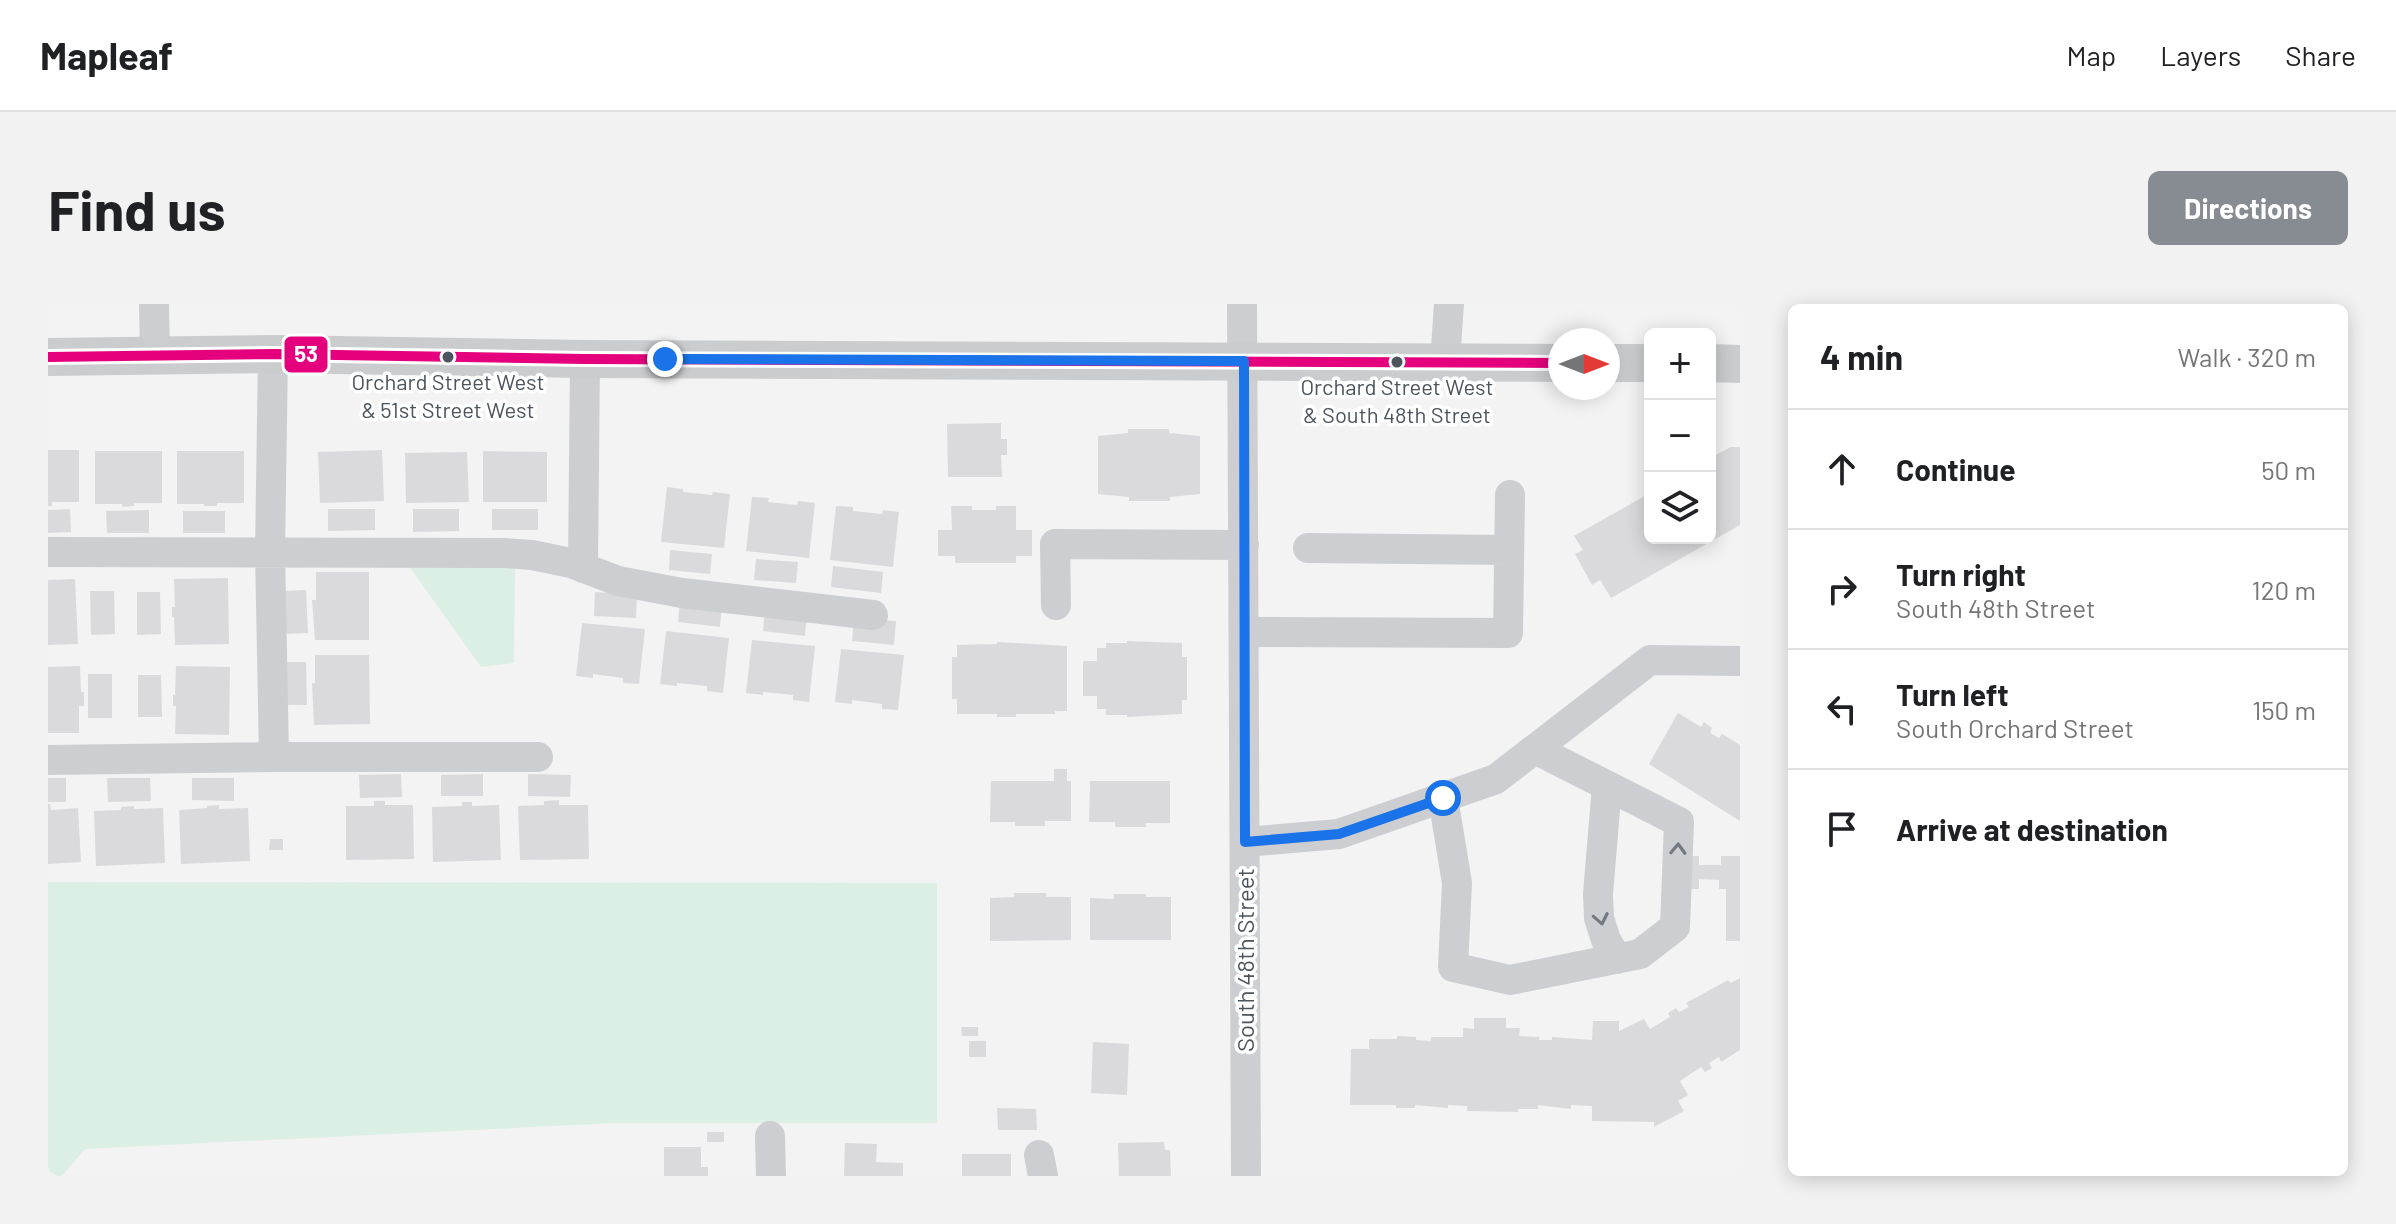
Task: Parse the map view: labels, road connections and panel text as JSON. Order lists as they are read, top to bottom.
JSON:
{
  "streets": {
    "street": ["South 48th Street"]
  },
  "places": ["Orchard Street West & 51st Street West", "Orchard Street West & South 48th Street"],
  "lines": ["transit line 53"],
  "north": "right",
  "page": {
    "header": "Mapleaf",
    "nav": ["Map", "Layers", "Share"],
    "buttons": "Directions",
    "title": "Find us",
    "heading": ["4 min", "Walk · 320 m"],
    "map_buttons": ["+", "−"],
    "list": [
      ["Continue", "50 m"],
      ["Turn right", "South 48th Street", "120 m"],
      ["Turn left", "South Orchard Street", "150 m"],
      "Arrive at destination"
    ]
  }
}
